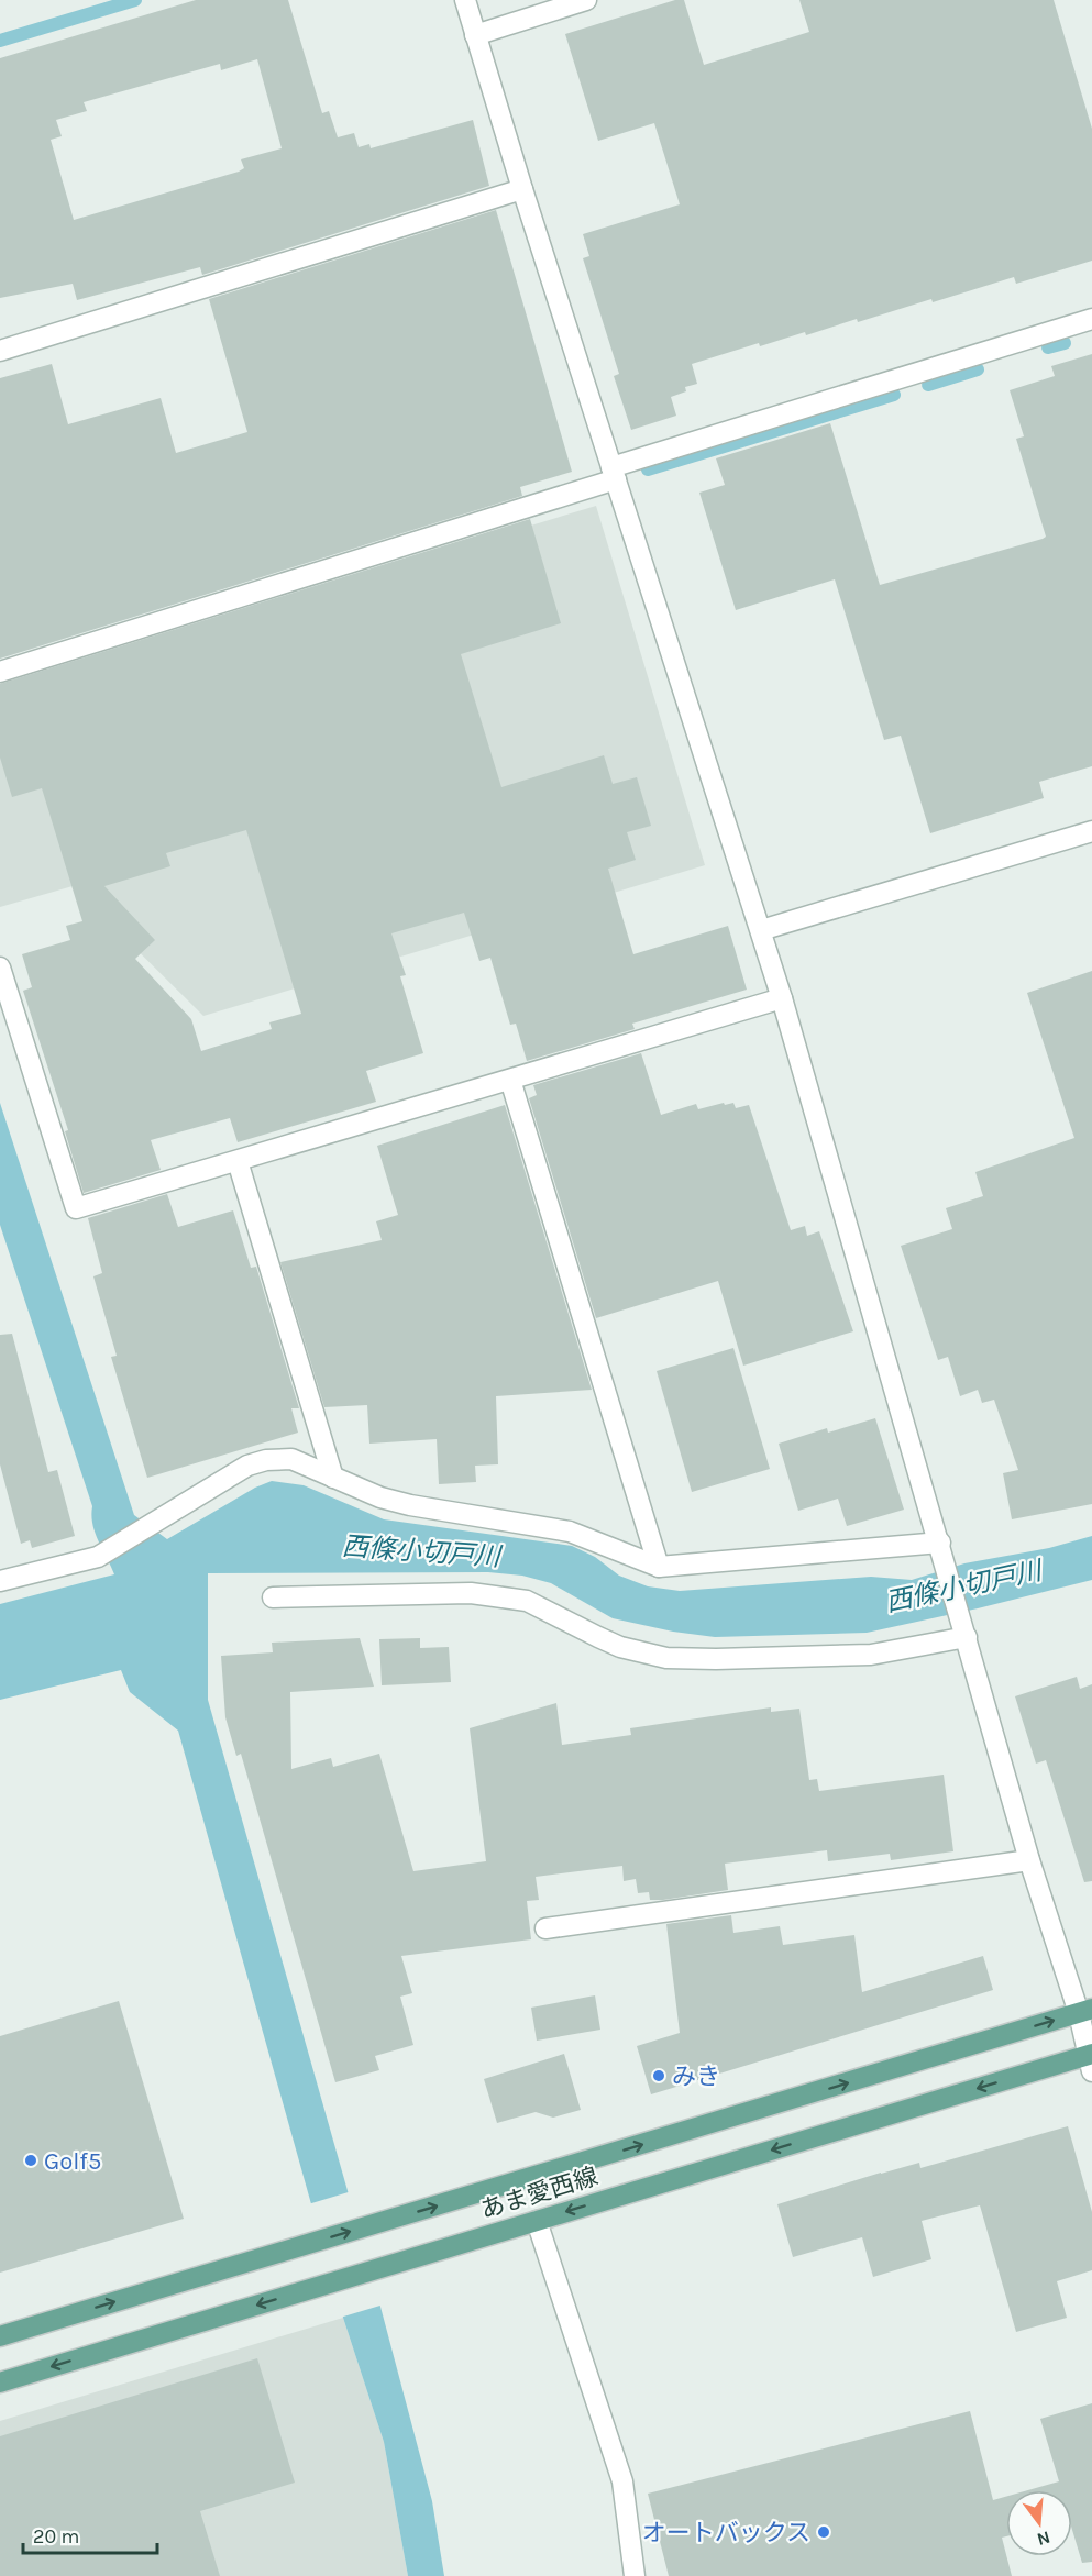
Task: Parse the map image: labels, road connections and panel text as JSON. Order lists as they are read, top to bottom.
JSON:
{
  "streets": {
    "main road": ["あま愛西線"]
  },
  "water": ["西條小切戸川"],
  "places": ["みき", "Golf5", "オートバックス"],
  "scale_bar": "20 m",
  "north": "bottom"
}
